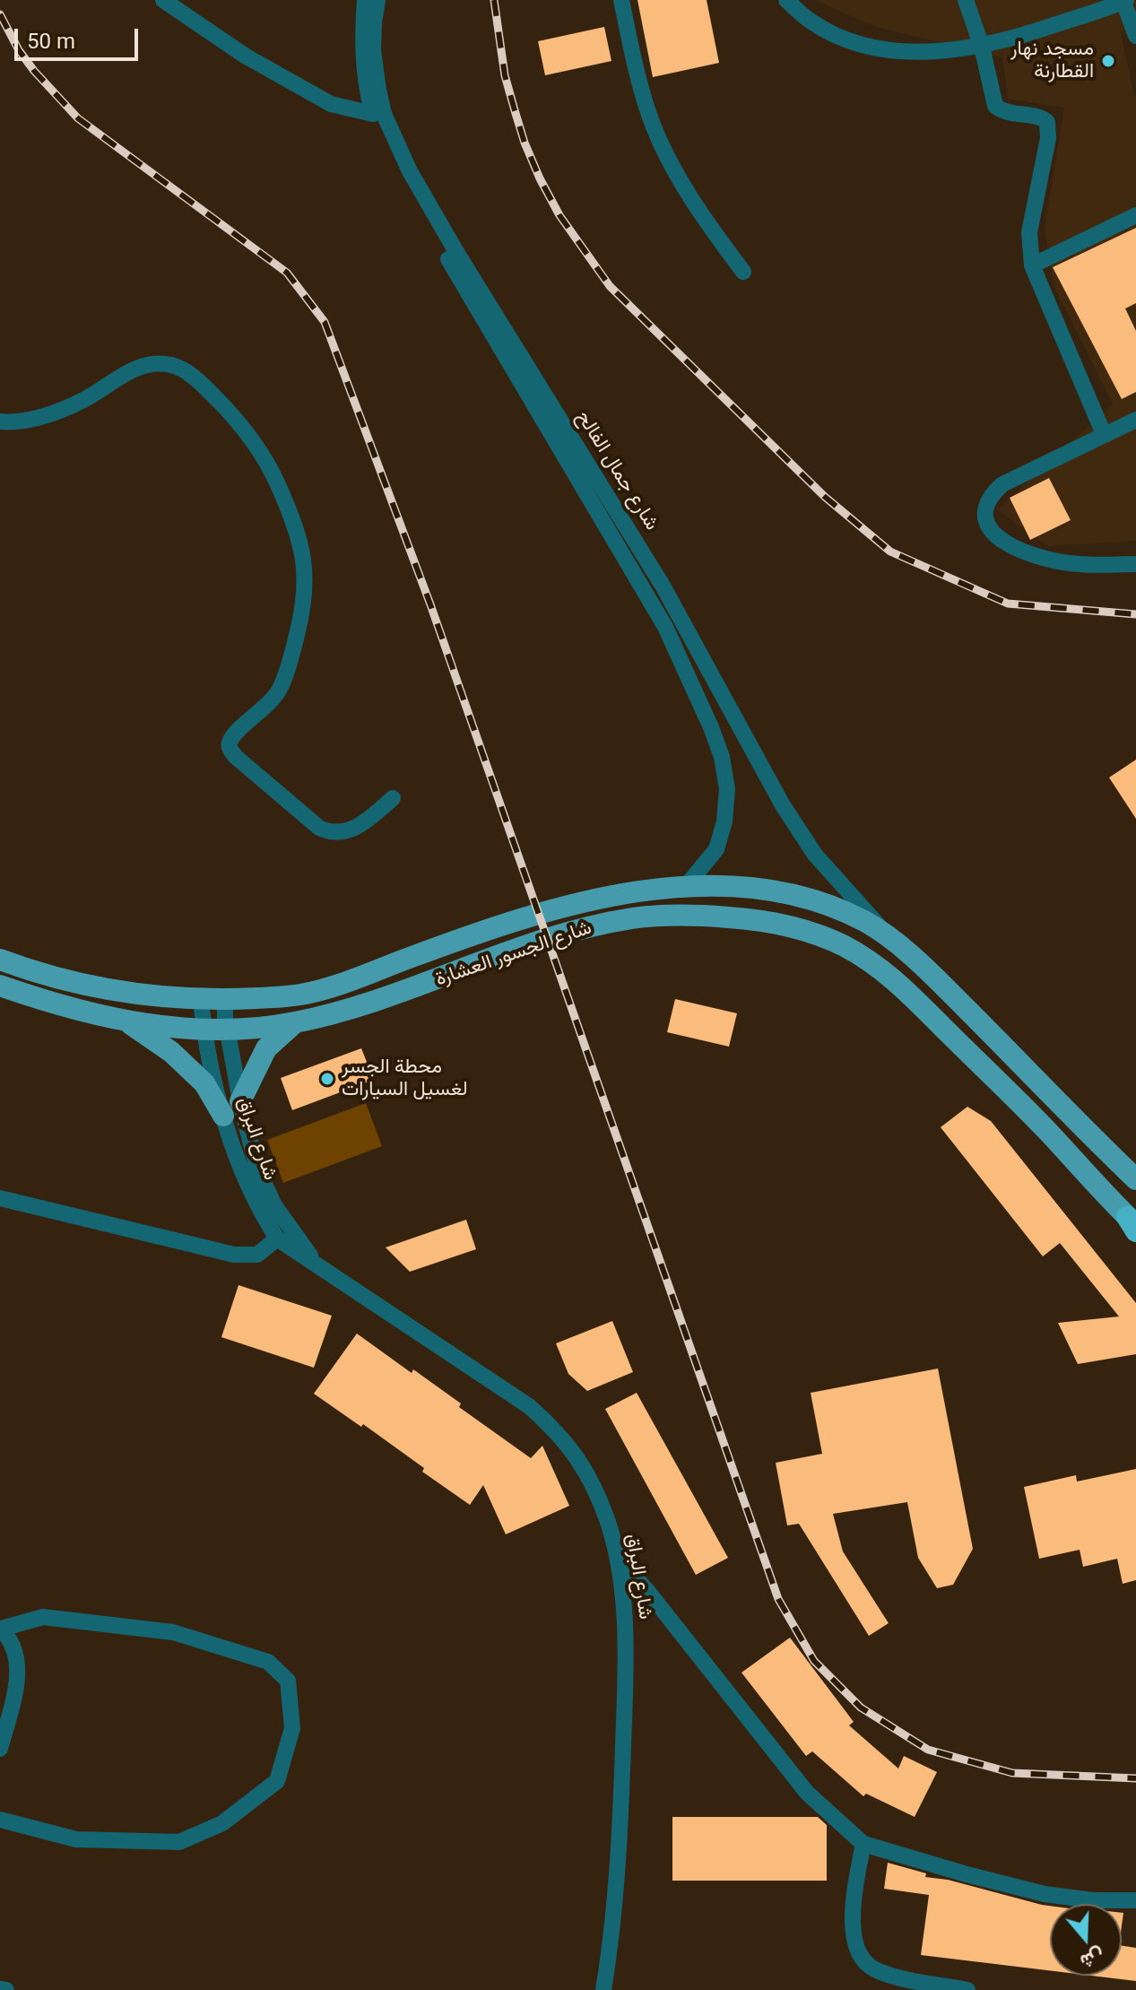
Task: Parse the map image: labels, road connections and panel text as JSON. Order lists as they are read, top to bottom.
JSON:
{
  "streets": {
    "main road": ["شارع الجسور العشارة"],
    "street": ["شارع جمال الفالح", "شارع البراق"]
  },
  "crossings": [
    ["شارع جمال الفالح", "شارع الجسور العشارة"],
    ["شارع الجسور العشارة", "شارع البراق"]
  ],
  "places": ["مسجد نهار القطارنة", "محطة الجسر لغسيل السيارات"],
  "scale_bar": "50 m",
  "north": "bottom"
}
